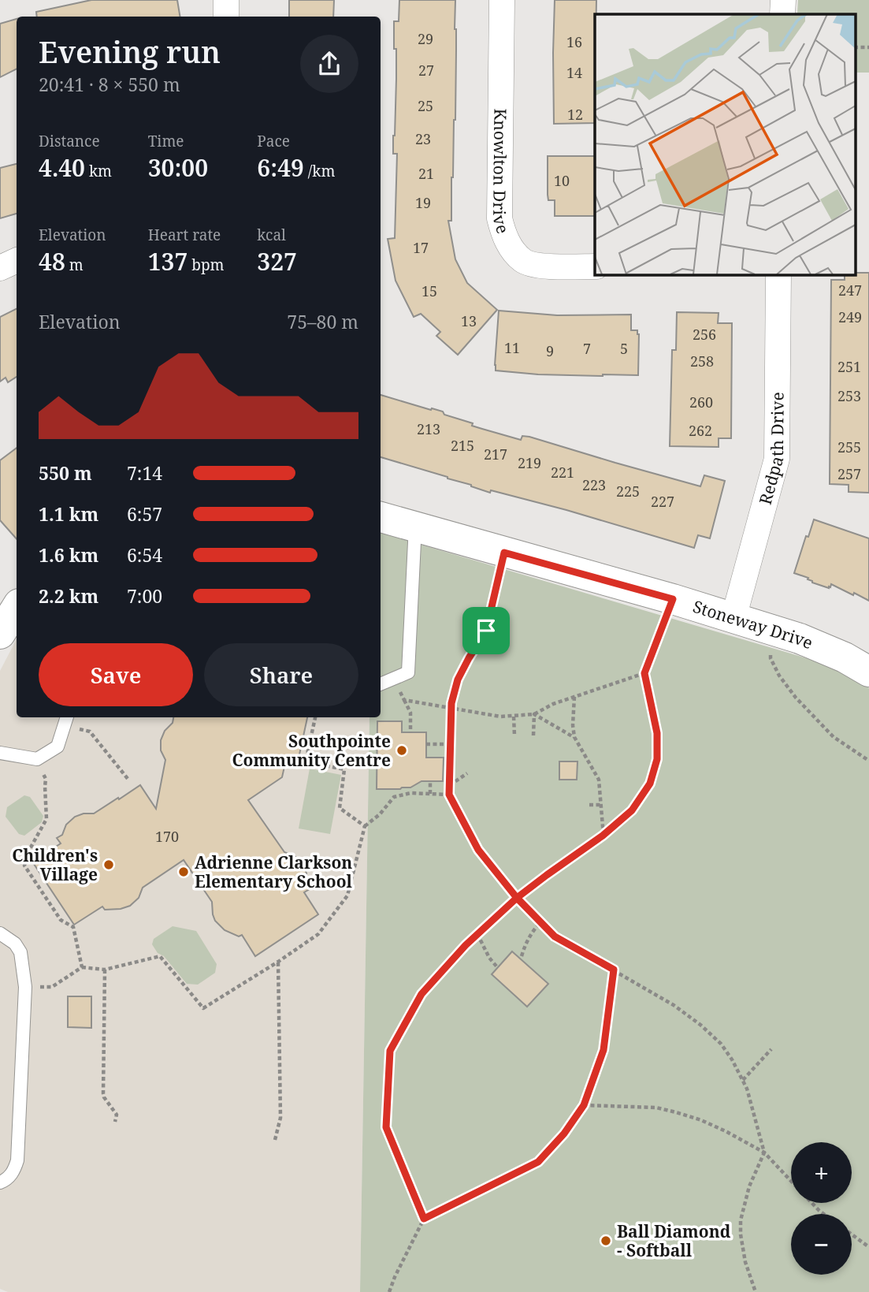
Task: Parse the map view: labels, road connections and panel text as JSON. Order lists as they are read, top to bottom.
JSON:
{
  "streets": {
    "street": ["Knowlton Drive", "Redpath Drive", "Stoneway Drive"]
  },
  "crossings": [
    ["Redpath Drive", "Stoneway Drive"]
  ],
  "places": [
    "Southpointe Community Centre",
    "Children's Village",
    "Adrienne Clarkson Elementary School",
    "Ball Diamond - Softball"
  ],
  "house_numbers": [
    "29",
    "16",
    "27",
    "14",
    "25",
    "12",
    "23",
    "21",
    "10",
    "19",
    "17",
    "247",
    "15",
    "249",
    "13",
    "256",
    "11",
    "7",
    "5",
    "9",
    "258",
    "251",
    "253",
    "260",
    "213",
    "262",
    "215",
    "255",
    "217",
    "219",
    "221",
    "257",
    "223",
    "225",
    "227",
    "170"
  ],
  "page": {
    "heading": ["Evening run", "20:41 · 8 × 550 m"],
    "stats": [
      ["Distance", "4.40 km"],
      ["Time", "30:00"],
      ["Pace", "6:49 /km"],
      ["Elevation", "48 m"],
      ["Heart rate", "137 bpm"],
      ["kcal", "327"]
    ],
    "chart": ["Elevation", "75–80 m"],
    "list": [
      {
        "name": "550 m",
        "note": "7:14"
      },
      {
        "name": "1.1 km",
        "note": "6:57"
      },
      {
        "name": "1.6 km",
        "note": "6:54"
      },
      {
        "name": "2.2 km",
        "note": "7:00"
      }
    ],
    "buttons": ["Save", "Share"],
    "map_buttons": ["+", "−"]
  }
}
